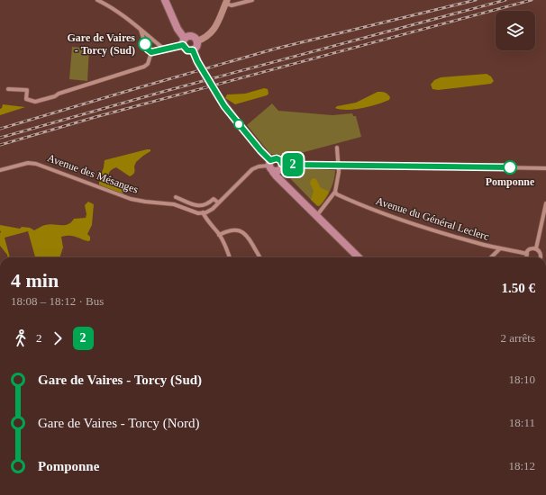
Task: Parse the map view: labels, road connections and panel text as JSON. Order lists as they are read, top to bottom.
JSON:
{
  "streets": {
    "street": ["Avenue des Mésanges", "Avenue du Général Leclerc"]
  },
  "places": ["Gare de Vaires - Torcy (Sud)", "Pomponne"],
  "lines": ["bus line 2"],
  "page": {
    "on_map": "2",
    "heading": ["4 min", "18:08 – 18:12 · Bus", "1.50 €"],
    "legs": ["2", "2", "2 arrêts"],
    "list": [
      {
        "name": "Gare de Vaires - Torcy (Sud)",
        "value": "18:10"
      },
      {
        "name": "Gare de Vaires - Torcy (Nord)",
        "value": "18:11"
      },
      {
        "name": "Pomponne",
        "value": "18:12"
      }
    ]
  }
}
